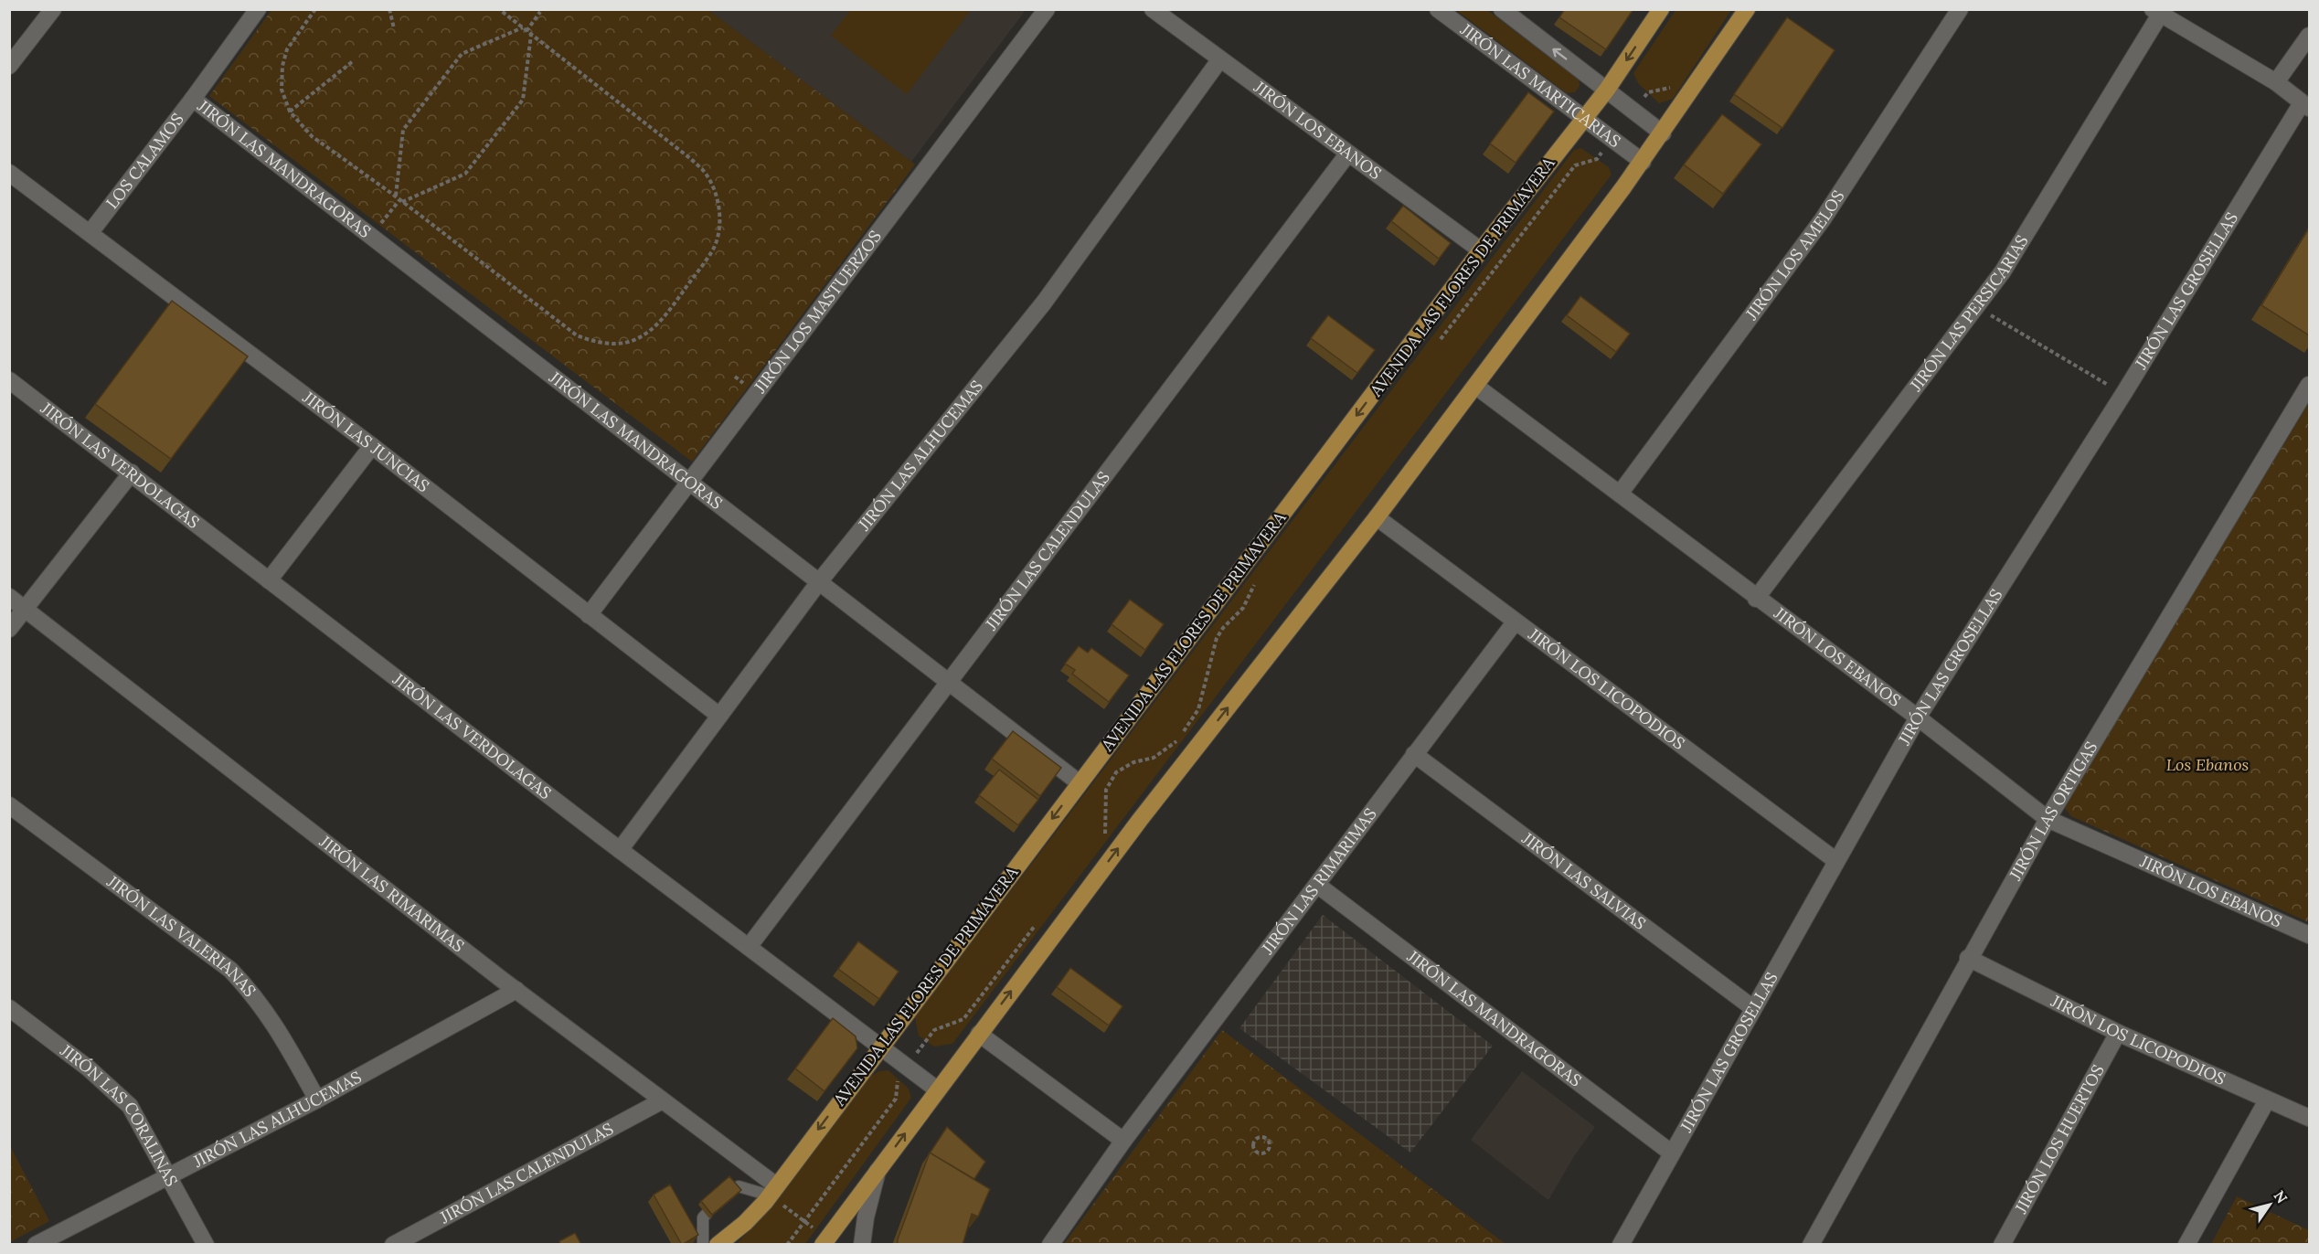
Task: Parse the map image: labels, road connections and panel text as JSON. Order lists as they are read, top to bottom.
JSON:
{
  "streets": {
    "main road": ["AVENIDA LAS FLORES DE PRIMAVERA"],
    "street": [
      "JIRÓN LAS MARTICARIAS",
      "JIRÓN LOS EBANOS",
      "LOS CALAMOS",
      "JIRÓN LAS MANDRAGORAS",
      "JIRÓN LOS AMELOS",
      "JIRÓN LAS GROSELLAS",
      "JIRÓN LOS MASTUERZOS",
      "JIRÓN LAS PERSICARIAS",
      "JIRÓN LAS JUNCIAS",
      "JIRÓN LAS ALHUCEMAS",
      "JIRÓN LAS VERDOLAGAS",
      "JIRÓN LAS CALENDULAS",
      "JIRÓN LOS LICOPODIOS",
      "JIRÓN LAS ORTIGAS",
      "JIRÓN LAS SALVIAS",
      "JIRÓN LAS RIMARIMAS",
      "JIRÓN LAS VALERIANAS",
      "JIRÓN LAS CORALINAS",
      "JIRÓN LOS HUERTOS"
    ]
  },
  "crossings": [
    ["JIRÓN LAS MARTICARIAS", "AVENIDA LAS FLORES DE PRIMAVERA"],
    ["JIRÓN LOS EBANOS", "JIRÓN LOS AMELOS"],
    ["JIRÓN LOS EBANOS", "AVENIDA LAS FLORES DE PRIMAVERA"],
    ["JIRÓN LOS EBANOS", "JIRÓN LAS GROSELLAS"],
    ["JIRÓN LOS EBANOS", "JIRÓN LAS PERSICARIAS"],
    ["JIRÓN LOS EBANOS", "JIRÓN LAS ALHUCEMAS"],
    ["JIRÓN LOS EBANOS", "JIRÓN LAS CALENDULAS"],
    ["JIRÓN LOS EBANOS", "JIRÓN LAS ORTIGAS"],
    ["LOS CALAMOS", "JIRÓN LAS MANDRAGORAS"],
    ["LOS CALAMOS", "JIRÓN LAS JUNCIAS"],
    ["JIRÓN LAS MANDRAGORAS", "AVENIDA LAS FLORES DE PRIMAVERA"],
    ["JIRÓN LAS MANDRAGORAS", "JIRÓN LAS GROSELLAS"],
    ["JIRÓN LAS MANDRAGORAS", "JIRÓN LOS MASTUERZOS"],
    ["JIRÓN LAS MANDRAGORAS", "JIRÓN LAS ALHUCEMAS"],
    ["JIRÓN LAS MANDRAGORAS", "JIRÓN LAS CALENDULAS"],
    ["JIRÓN LAS MANDRAGORAS", "JIRÓN LAS RIMARIMAS"],
    ["AVENIDA LAS FLORES DE PRIMAVERA", "JIRÓN LAS VERDOLAGAS"],
    ["AVENIDA LAS FLORES DE PRIMAVERA", "JIRÓN LAS RIMARIMAS"],
    ["JIRÓN LAS GROSELLAS", "JIRÓN LOS LICOPODIOS"],
    ["JIRÓN LAS GROSELLAS", "JIRÓN LAS SALVIAS"],
    ["JIRÓN LOS MASTUERZOS", "JIRÓN LAS JUNCIAS"],
    ["JIRÓN LAS JUNCIAS", "JIRÓN LAS ALHUCEMAS"],
    ["JIRÓN LAS ALHUCEMAS", "JIRÓN LAS VERDOLAGAS"],
    ["JIRÓN LAS ALHUCEMAS", "JIRÓN LAS RIMARIMAS"],
    ["JIRÓN LAS ALHUCEMAS", "JIRÓN LAS VALERIANAS"],
    ["JIRÓN LAS ALHUCEMAS", "JIRÓN LAS CORALINAS"],
    ["JIRÓN LAS VERDOLAGAS", "JIRÓN LAS CALENDULAS"],
    ["JIRÓN LAS CALENDULAS", "JIRÓN LAS RIMARIMAS"],
    ["JIRÓN LOS LICOPODIOS", "JIRÓN LAS ORTIGAS"],
    ["JIRÓN LOS LICOPODIOS", "JIRÓN LAS RIMARIMAS"],
    ["JIRÓN LOS LICOPODIOS", "JIRÓN LOS HUERTOS"],
    ["JIRÓN LAS SALVIAS", "JIRÓN LAS RIMARIMAS"]
  ],
  "parks": ["Los Ebanos"],
  "north": "top right"
}
